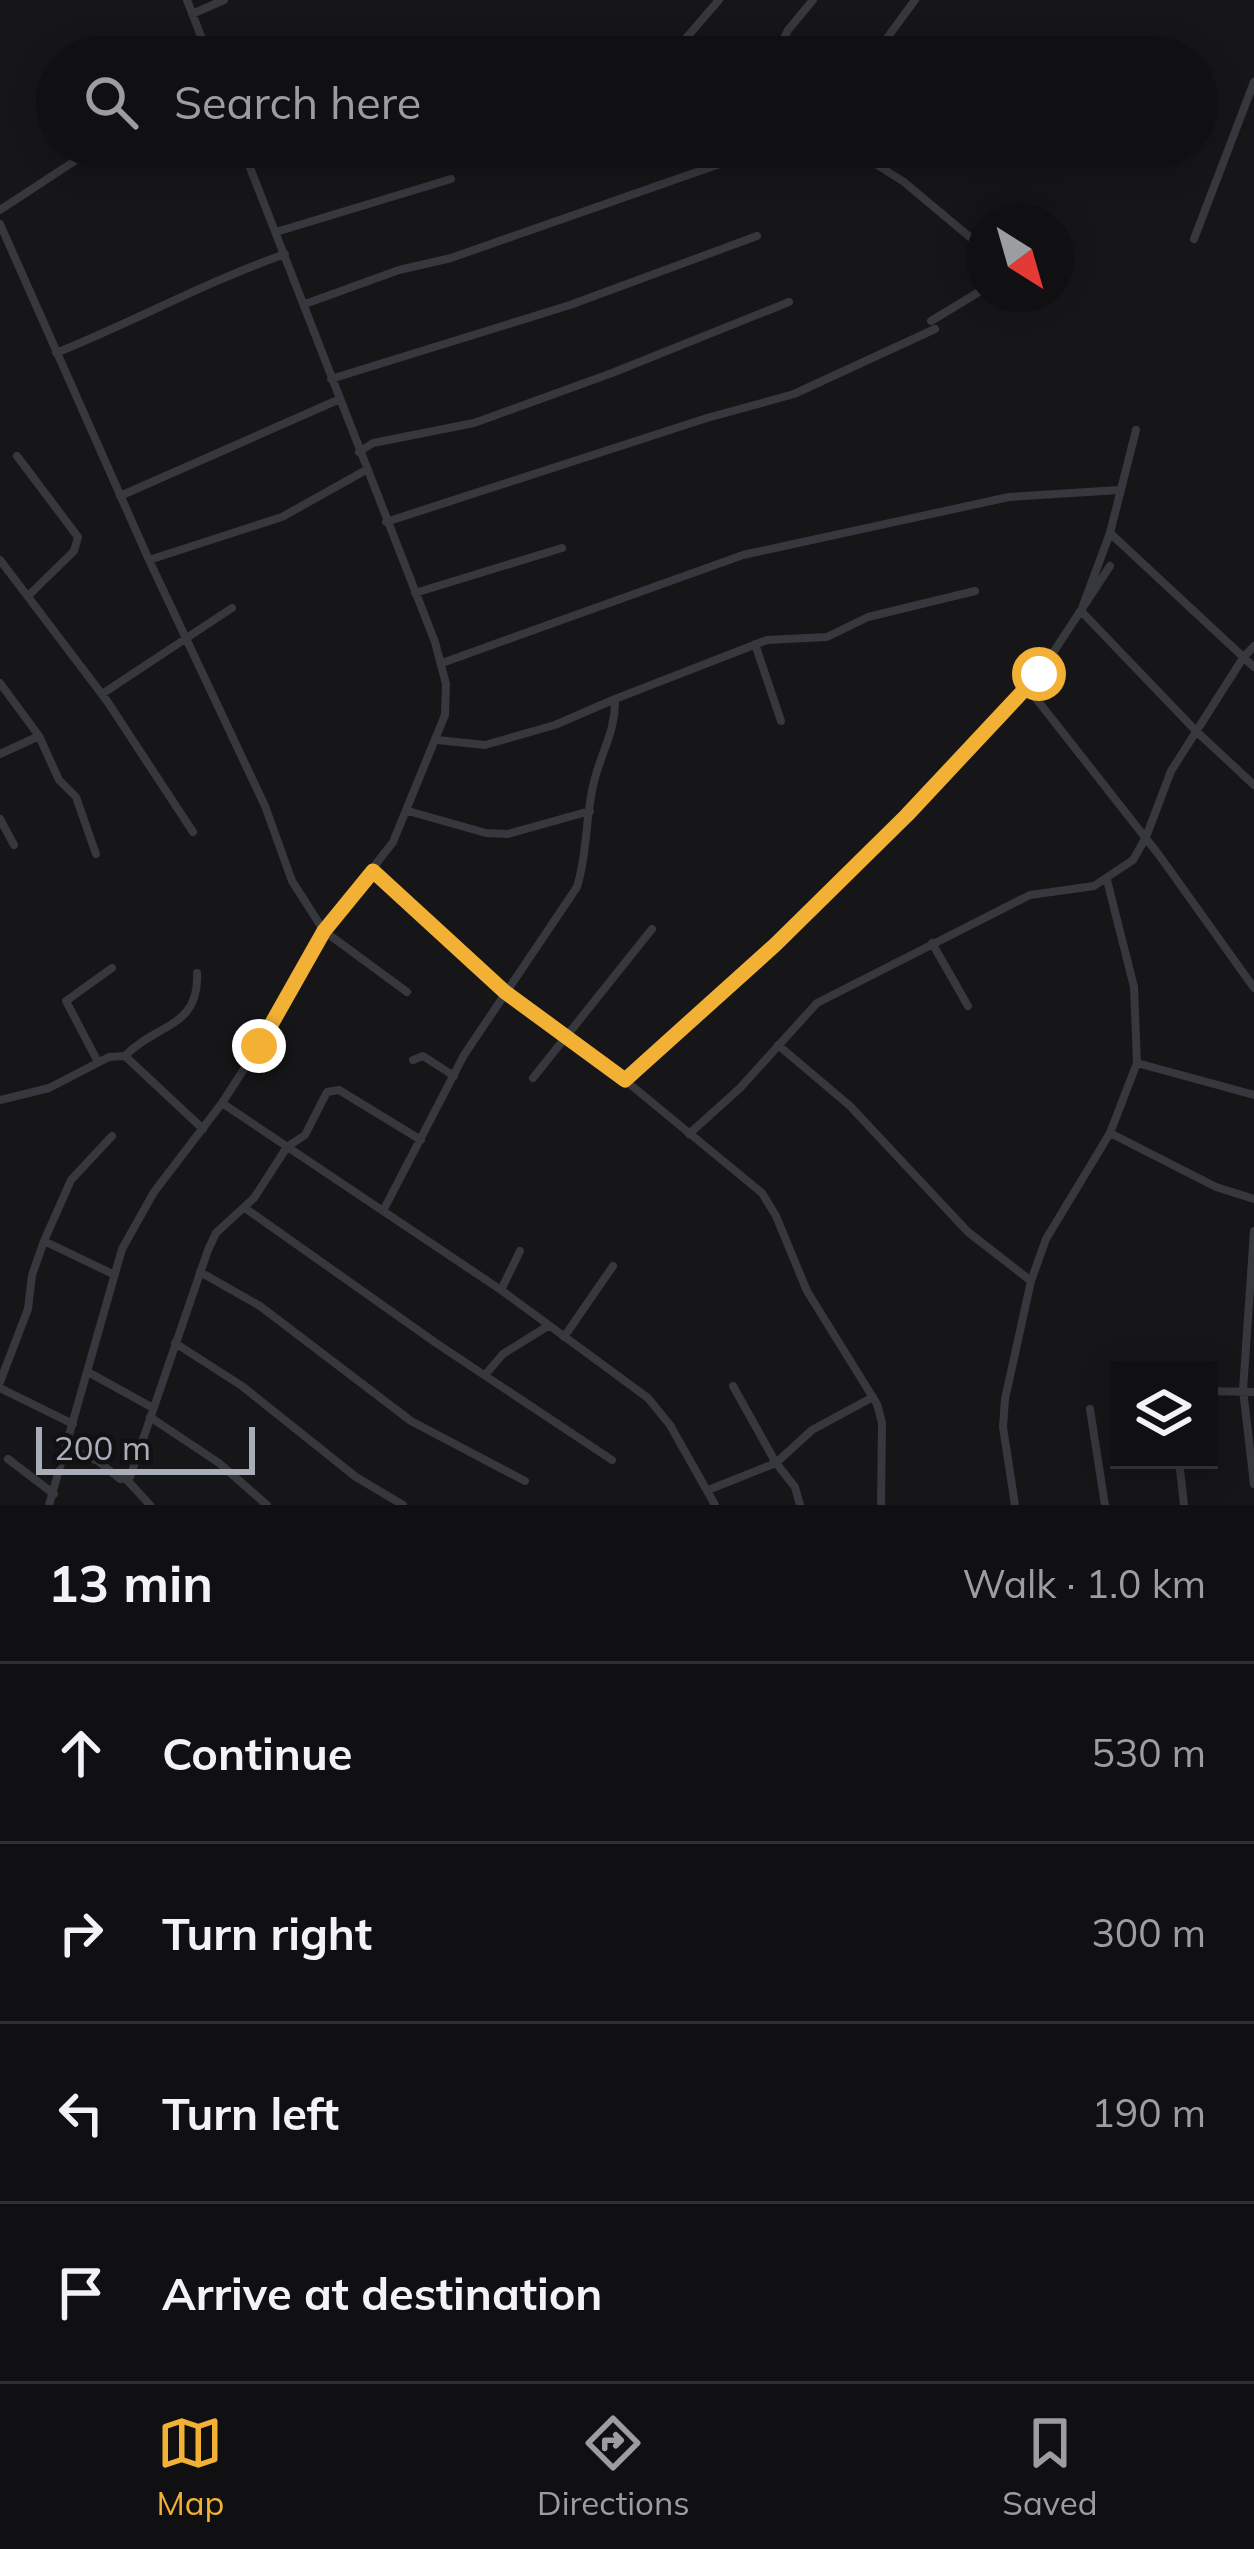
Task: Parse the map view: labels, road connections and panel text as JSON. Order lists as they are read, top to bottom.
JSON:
{
  "scale_bar": "200 m",
  "north": "bottom right",
  "page": {
    "search": "Search here",
    "scale": "200 m",
    "heading": ["13 min", "Walk · 1.0 km"],
    "list": [
      ["Continue", "530 m"],
      ["Turn right", "300 m"],
      ["Turn left", "190 m"],
      "Arrive at destination"
    ],
    "nav": ["Map", "Directions", "Saved"]
  }
}
